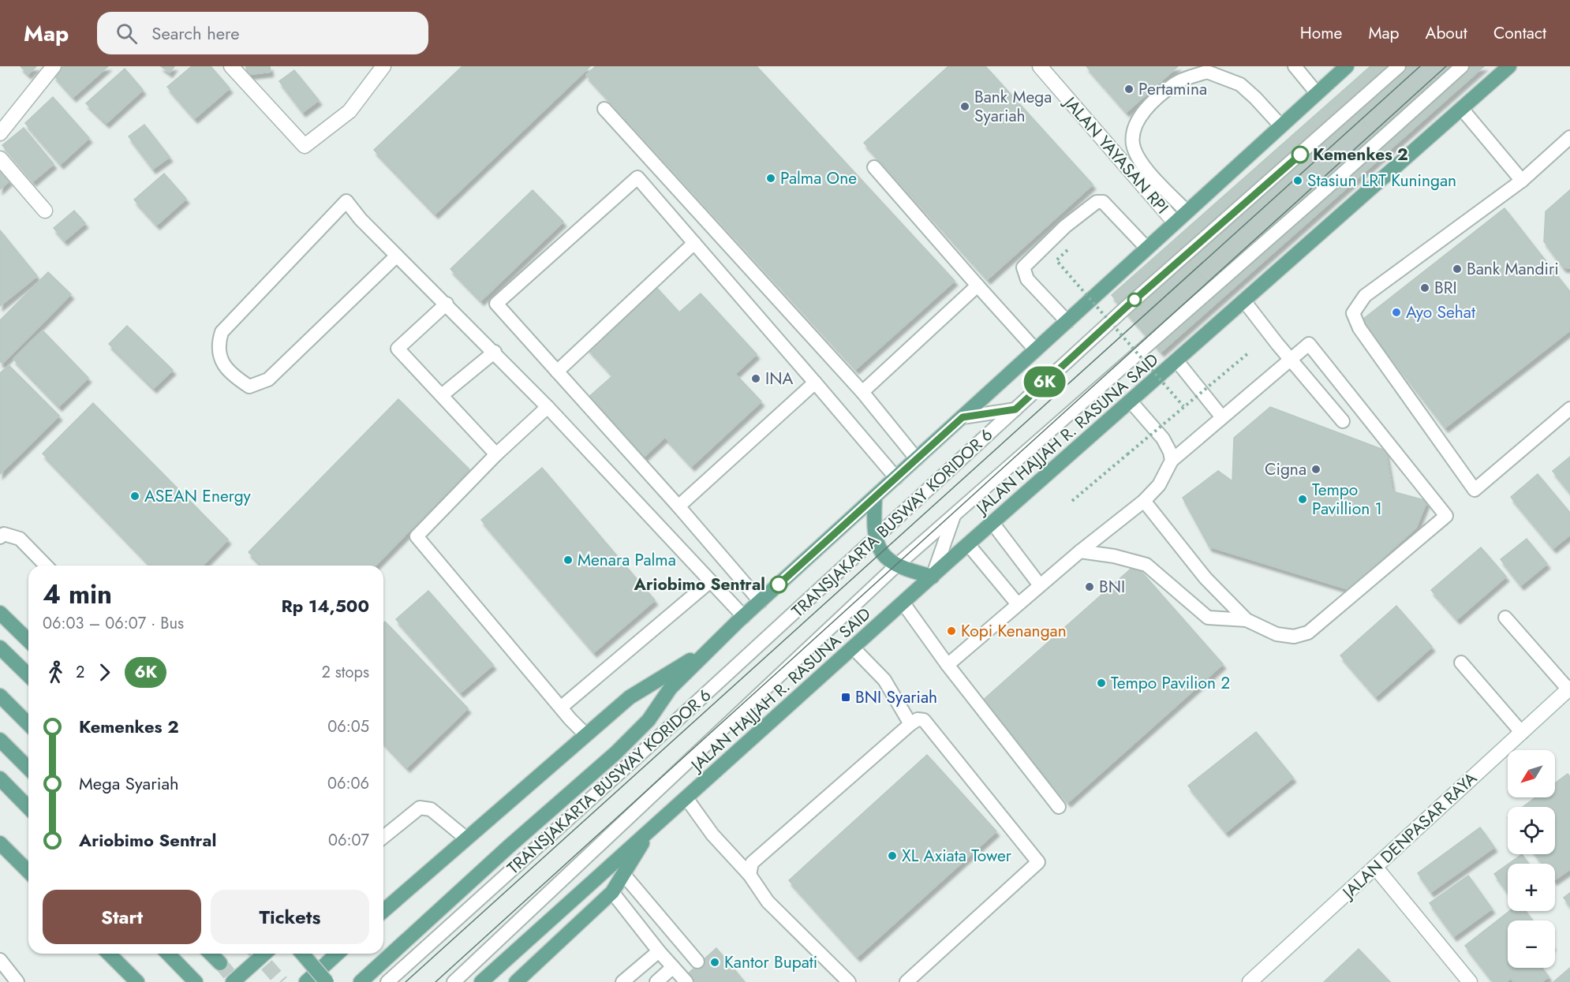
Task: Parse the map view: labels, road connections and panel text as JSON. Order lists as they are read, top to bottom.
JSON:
{
  "streets": {
    "main road": ["JALAN HAJJAH R. RASUNA SAID"],
    "street": ["JALAN YAYASAN RPI", "JALAN DENPASAR RAYA"],
    "lane": ["TRANSJAKARTA BUSWAY KORIDOR 6"]
  },
  "places": {
    "other": [
      "Pertamina",
      "Bank Mega Syariah",
      "Kemenkes 2",
      "Palma One",
      "Stasiun LRT Kuningan",
      "Bank Mandiri",
      "BRI",
      "Ayo Sehat",
      "INA",
      "Cigna",
      "ASEAN Energy",
      "Tempo Pavillion 1",
      "Menara Palma",
      "Ariobimo Sentral",
      "BNI",
      "Kopi Kenangan",
      "Tempo Pavilion 2",
      "XL Axiata Tower",
      "Kantor Bupati"
    ],
    "transit": ["BNI Syariah"]
  },
  "lines": ["bus line 6K"],
  "north": "bottom left",
  "page": {
    "header": "Map",
    "search": "Search here",
    "nav": [
      "Home",
      "Map",
      "About",
      "Contact"
    ],
    "on_map": "6K",
    "heading": ["4 min", "06:03 – 06:07 · Bus", "Rp 14,500"],
    "legs": ["2", "6K", "2 stops"],
    "list": [
      {
        "name": "Kemenkes 2",
        "value": "06:05"
      },
      {
        "name": "Mega Syariah",
        "value": "06:06"
      },
      {
        "name": "Ariobimo Sentral",
        "value": "06:07"
      }
    ],
    "map_buttons": ["+", "−"],
    "buttons": ["Start", "Tickets"]
  }
}
